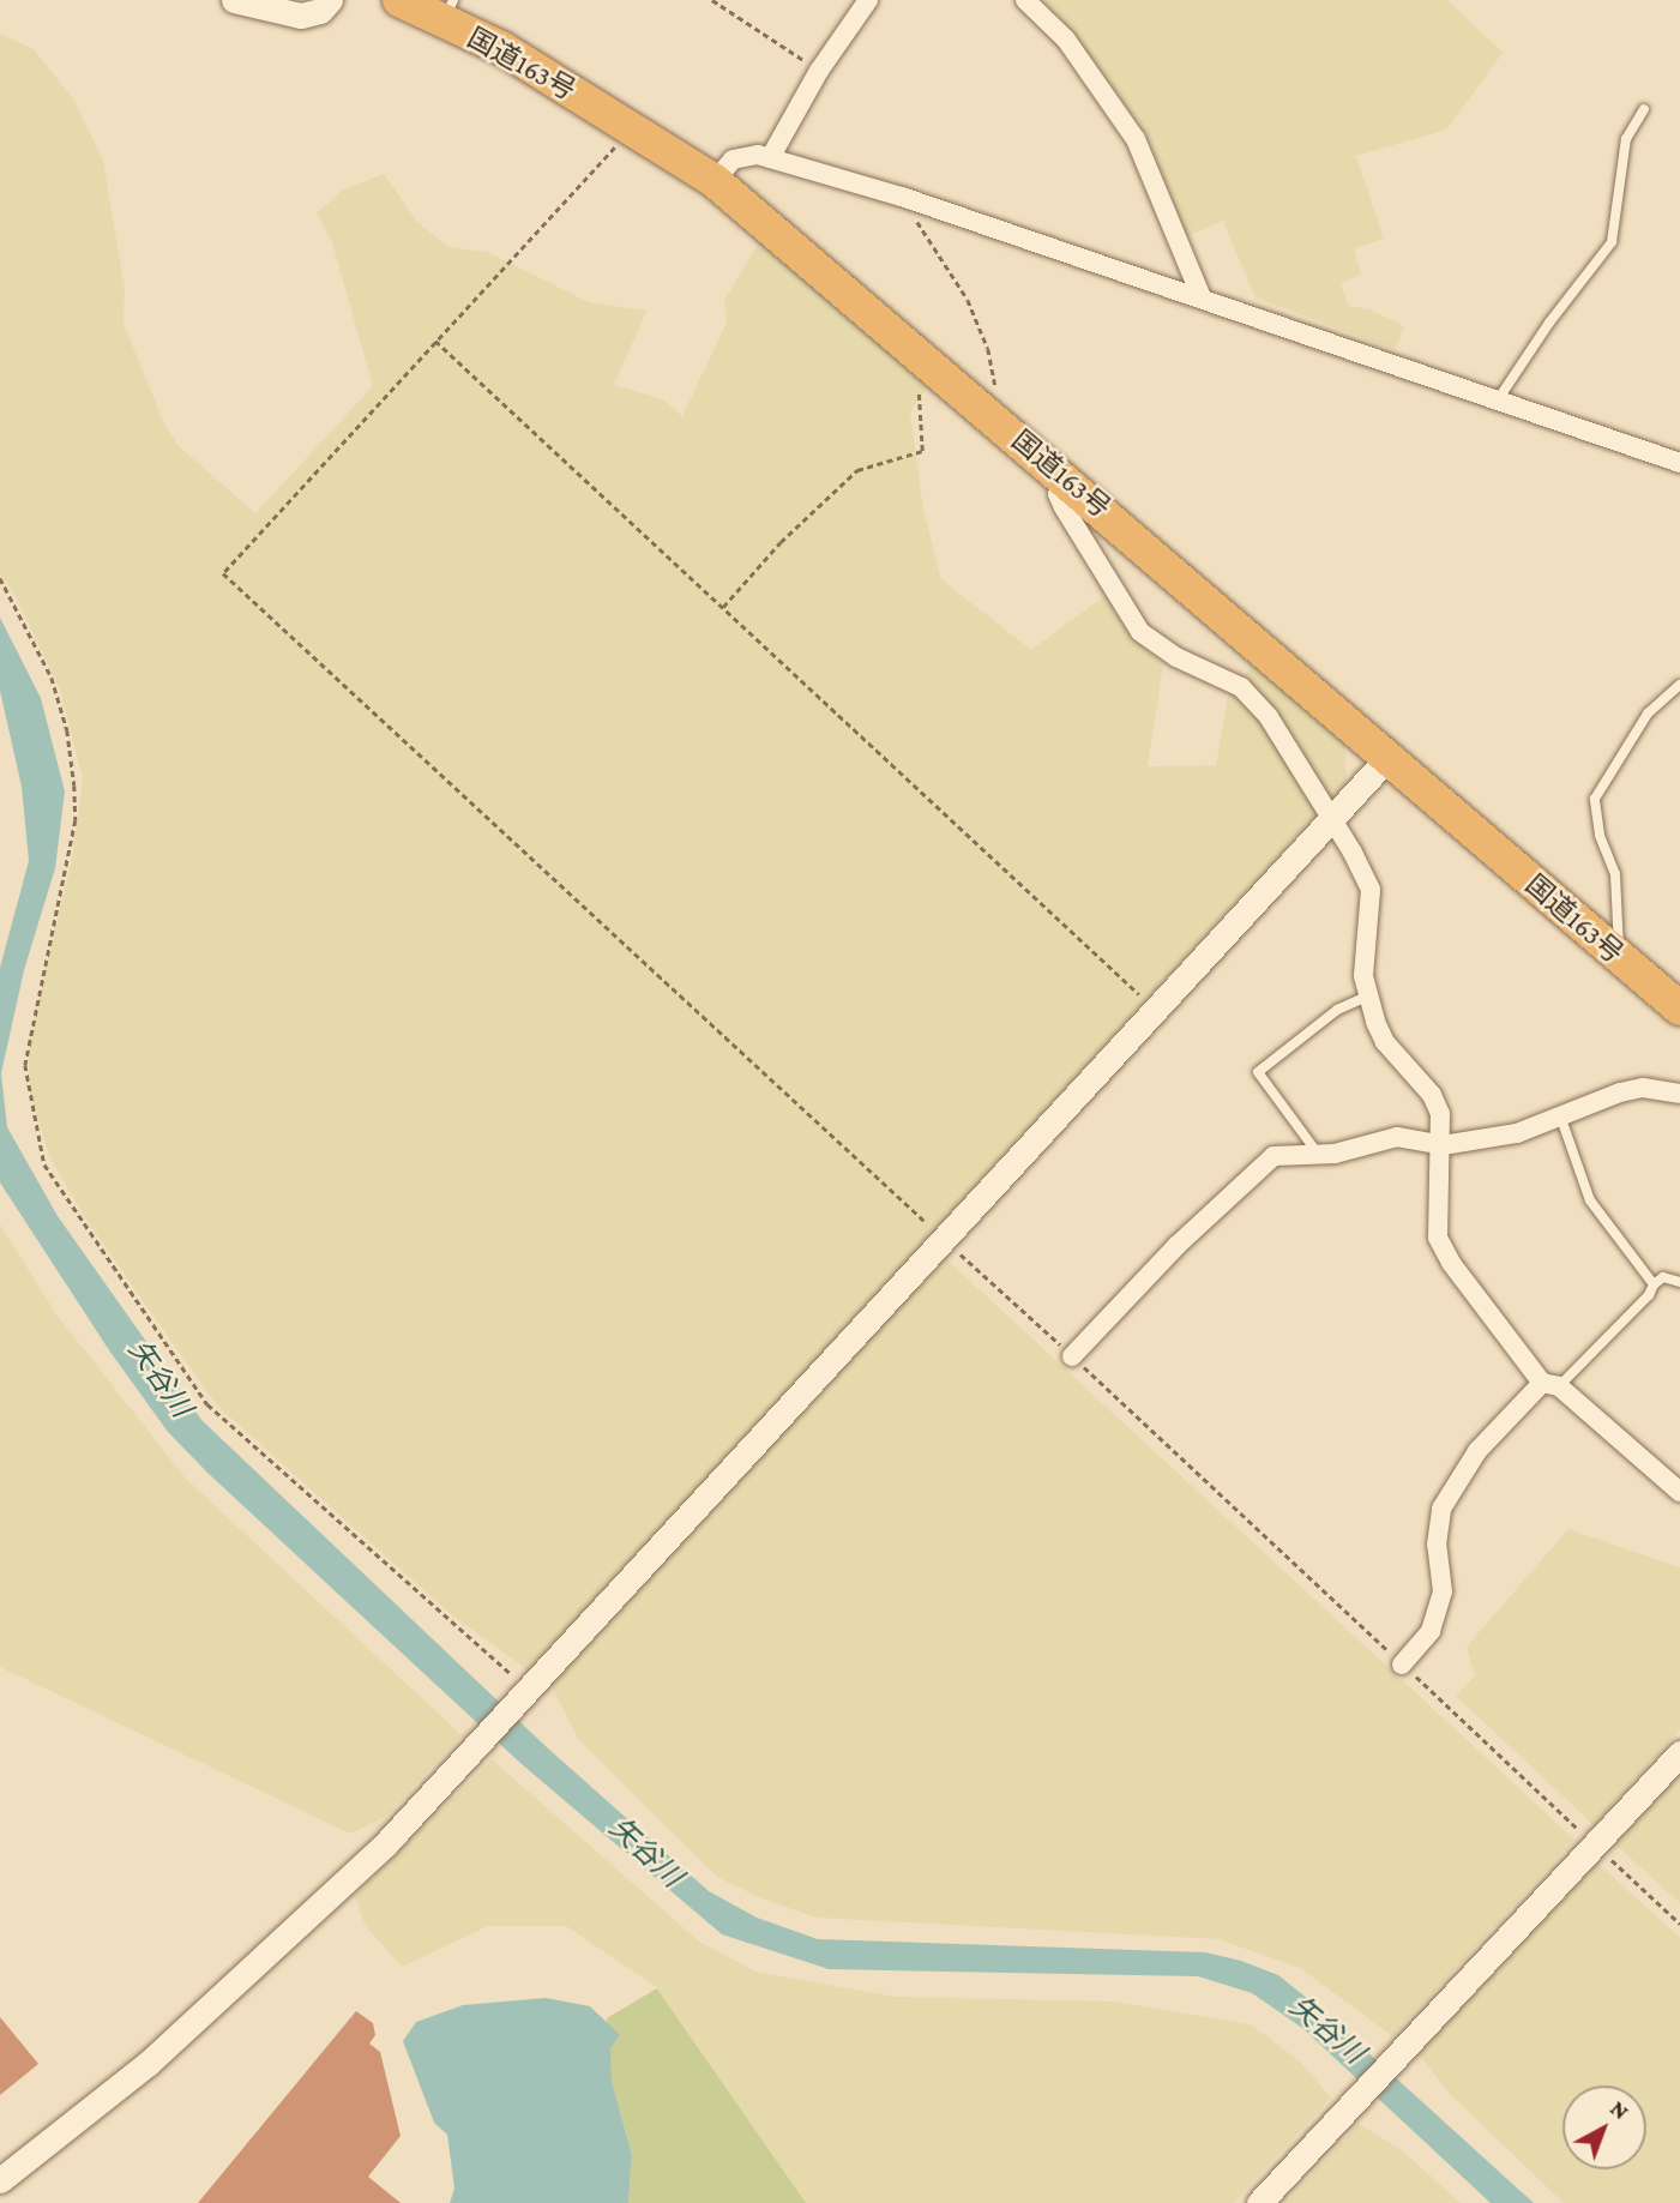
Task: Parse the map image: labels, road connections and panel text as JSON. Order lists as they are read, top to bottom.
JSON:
{
  "streets": {
    "highway": ["国道163号"]
  },
  "water": ["矢谷川"],
  "north": "top right"
}
